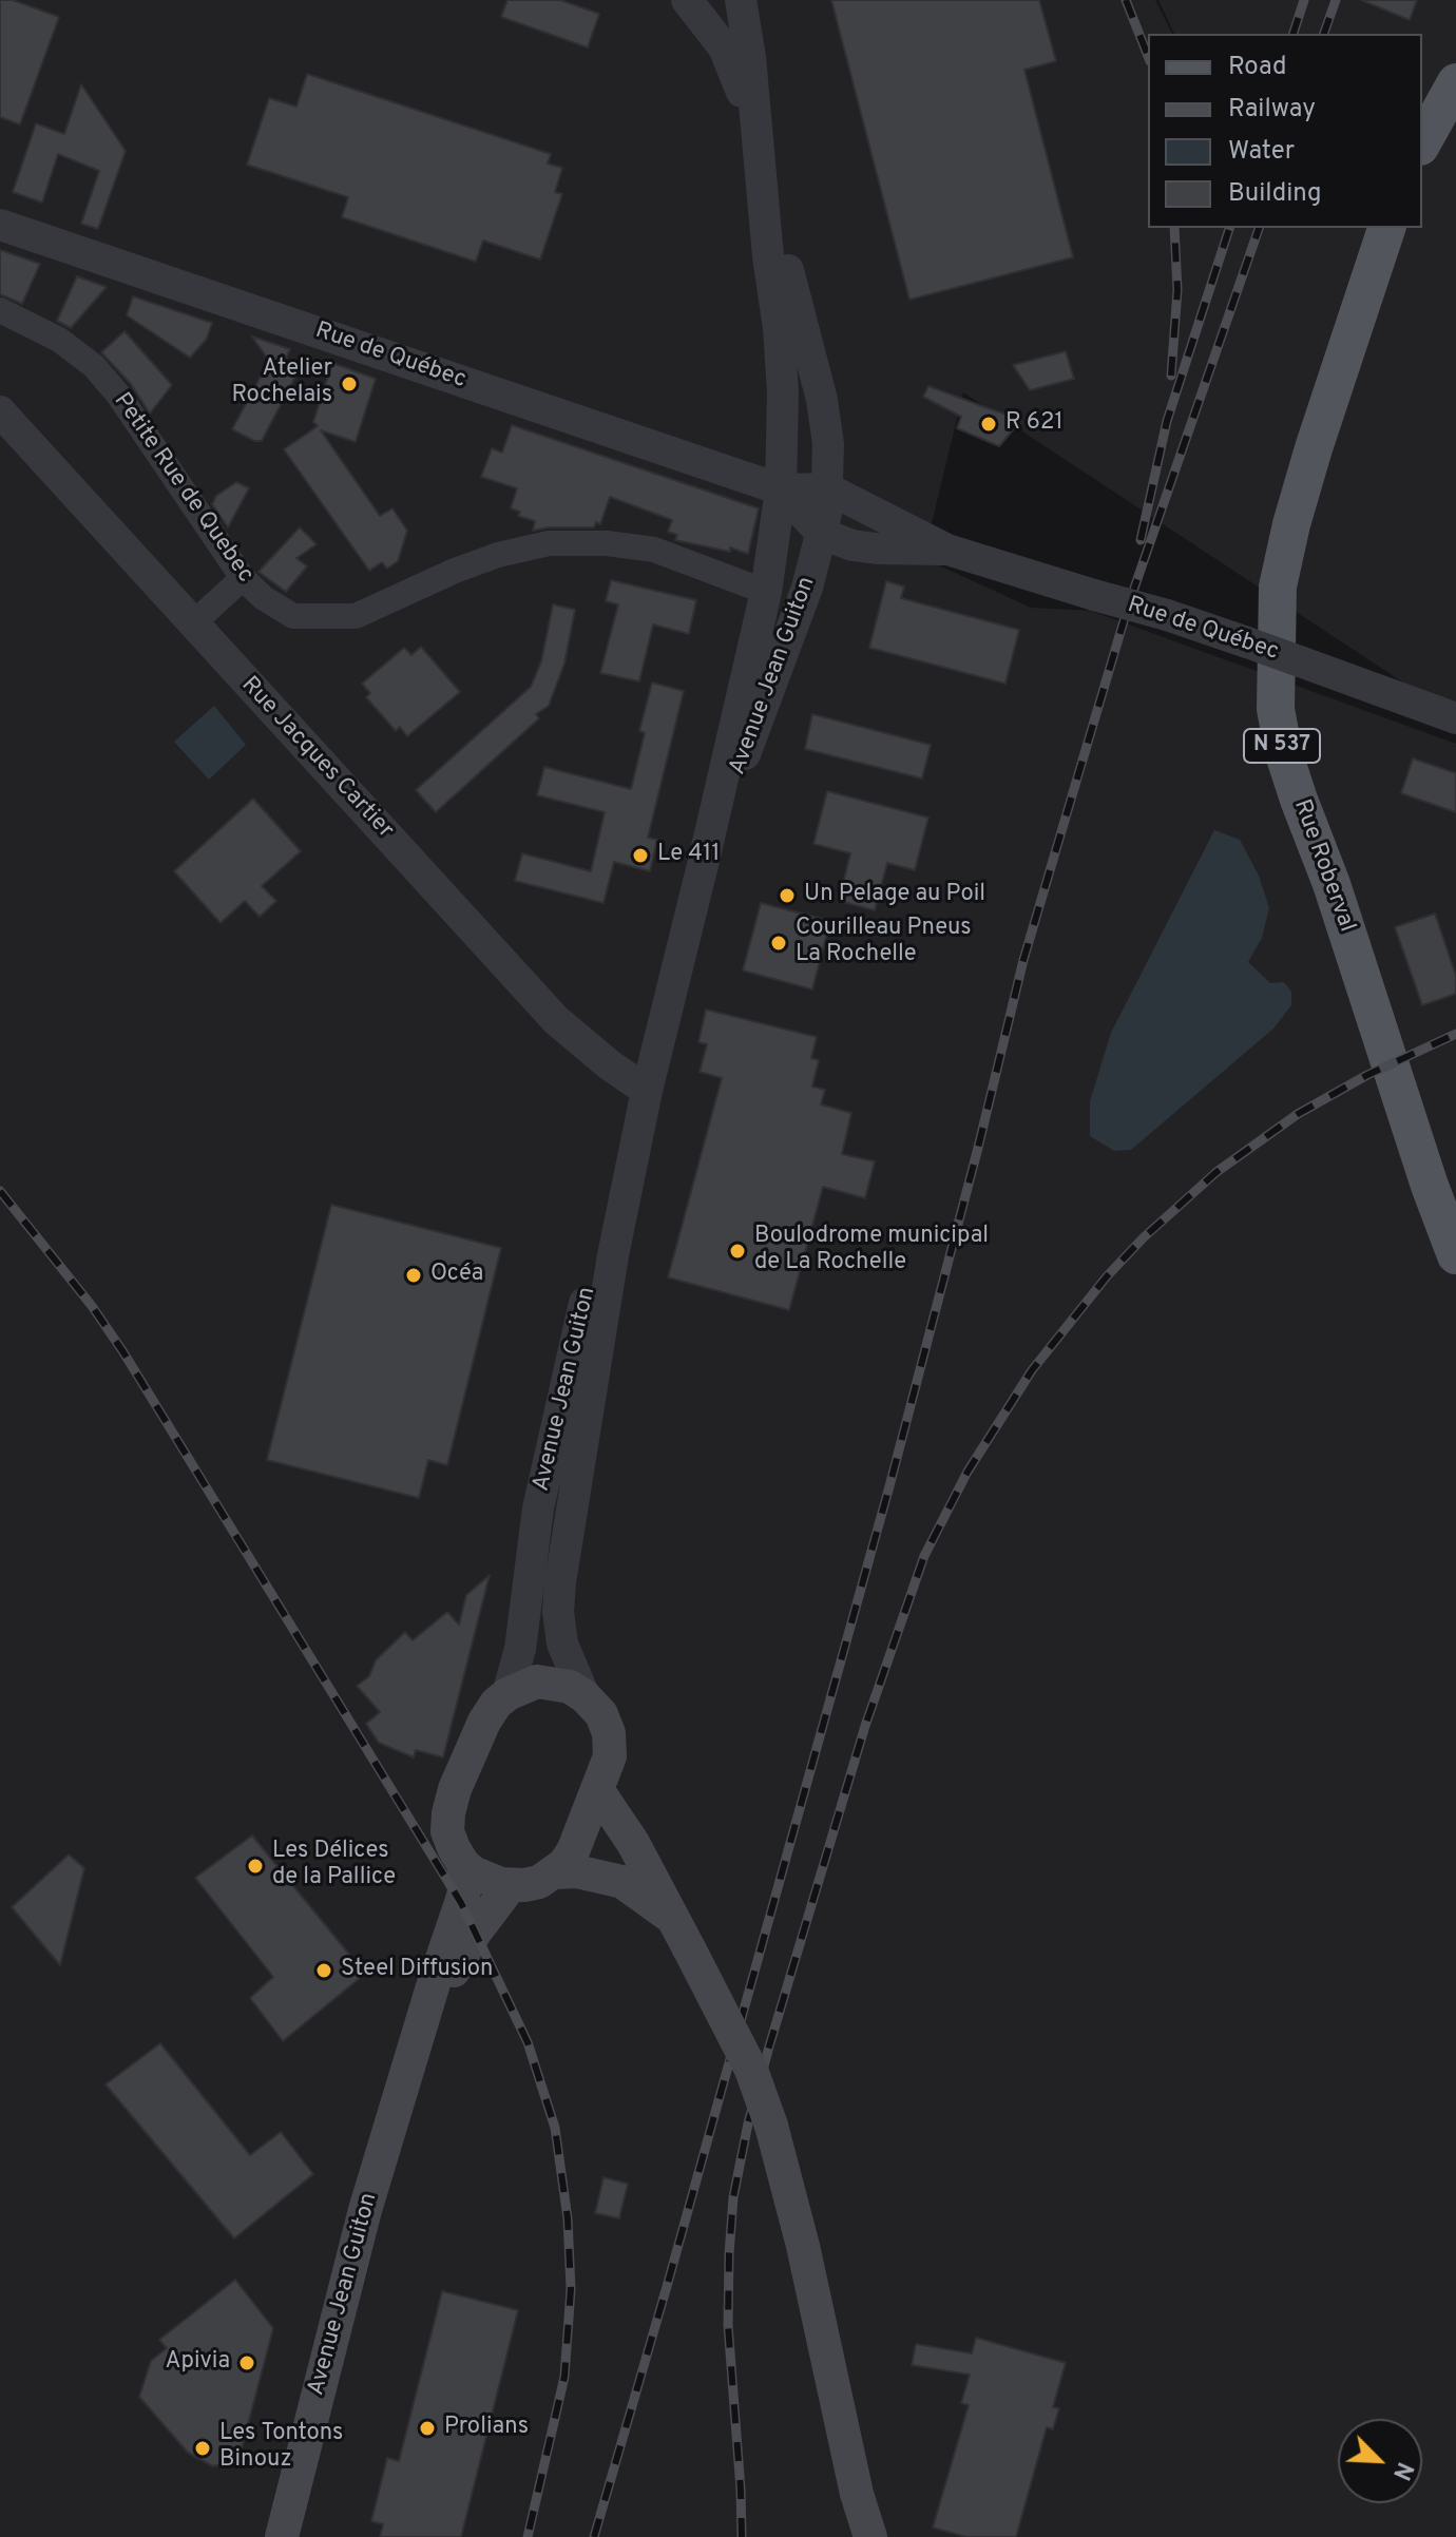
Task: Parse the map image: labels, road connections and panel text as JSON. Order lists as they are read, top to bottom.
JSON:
{
  "streets": {
    "main road": ["Avenue Jean Guiton", "N 537", "Rue Roberval"],
    "street": ["Rue de Québec", "Petite Rue de Quebec", "Rue Jacques Cartier"]
  },
  "crossings": [
    ["Rue de Québec", "Avenue Jean Guiton"],
    ["Petite Rue de Quebec", "Avenue Jean Guiton"],
    ["Avenue Jean Guiton", "Rue Jacques Cartier"]
  ],
  "places": [
    "Atelier Rochelais",
    "R 621",
    "Le 411",
    "Un Pelage au Poil",
    "Courilleau Pneus La Rochelle",
    "Boulodrome municipal de La Rochelle",
    "Océa",
    "Les Délices de la Pallice",
    "Steel Diffusion",
    "Apivia",
    "Prolians",
    "Les Tontons Binouz"
  ],
  "legend": [
    "Road",
    "Railway",
    "Water",
    "Building"
  ],
  "north": "bottom right"
}
